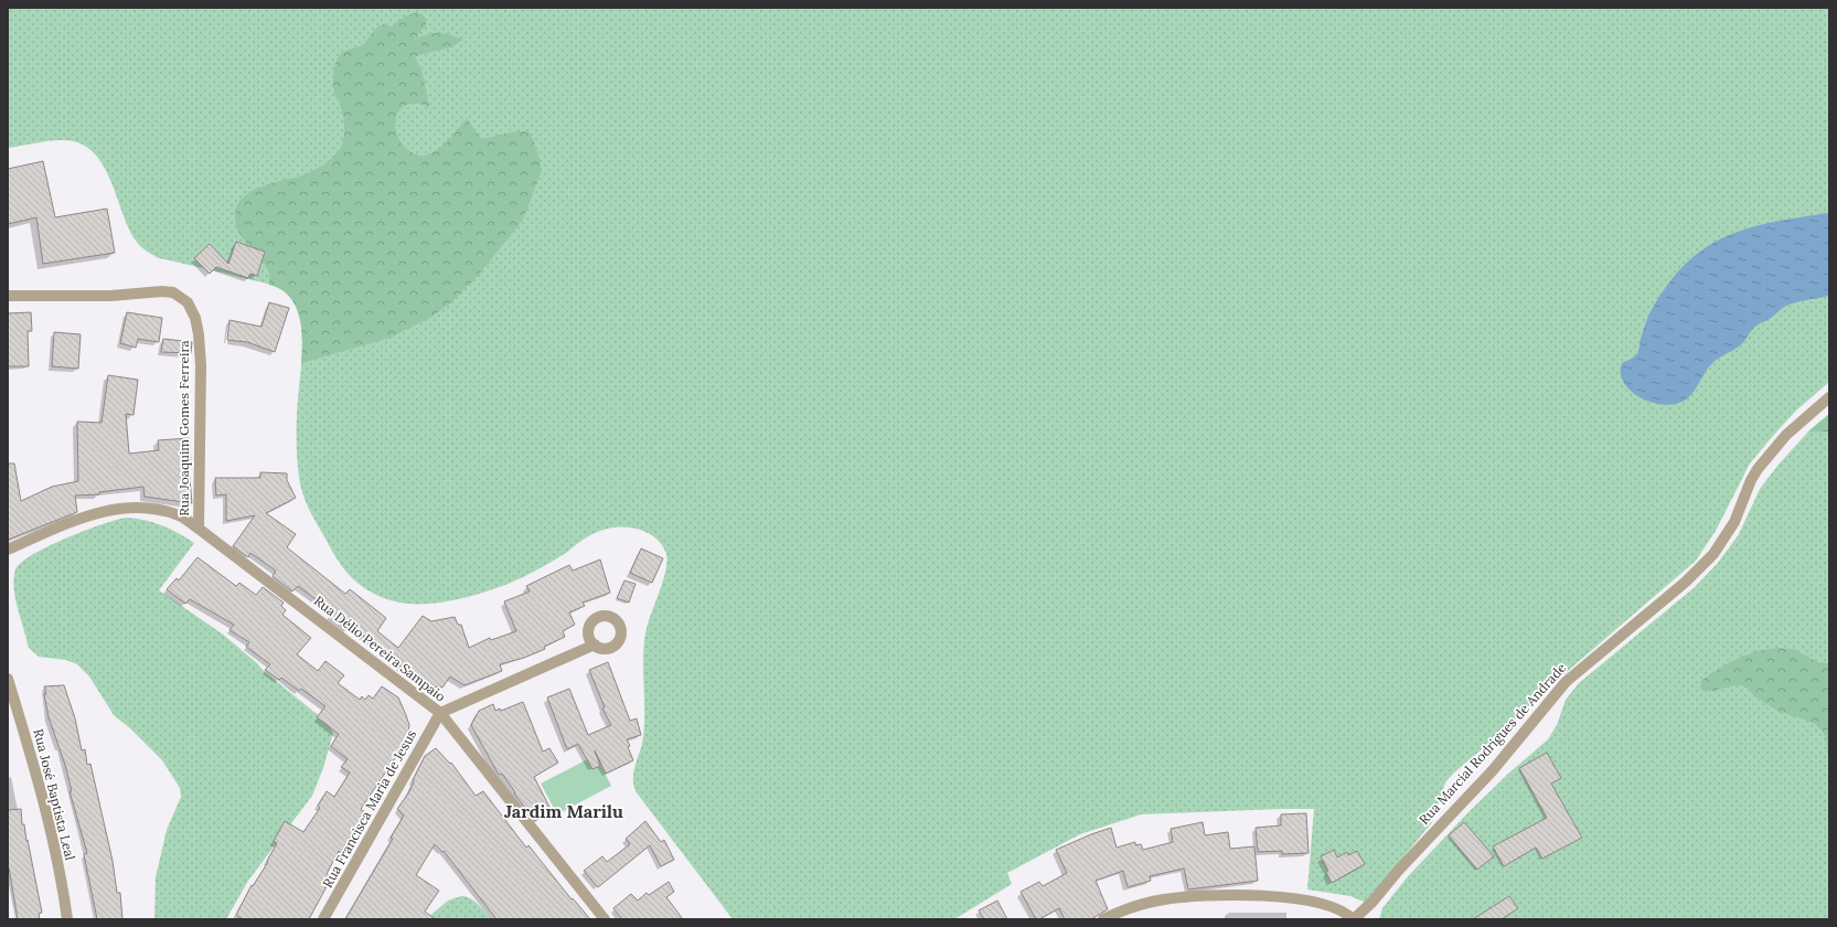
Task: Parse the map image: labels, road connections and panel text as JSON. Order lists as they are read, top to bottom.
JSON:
{
  "streets": {
    "street": [
      "Rua Joaquim Gomes Ferreira",
      "Rua Délio Pereira Sampaio",
      "Rua Marcial Rodrigues de Andrade",
      "Rua José Baptista Leal",
      "Rua Francisca Maria de Jesus"
    ]
  },
  "crossings": [
    ["Rua Joaquim Gomes Ferreira", "Rua Délio Pereira Sampaio"],
    ["Rua Délio Pereira Sampaio", "Rua Francisca Maria de Jesus"]
  ],
  "districts": ["Jardim Marilu"]
}
